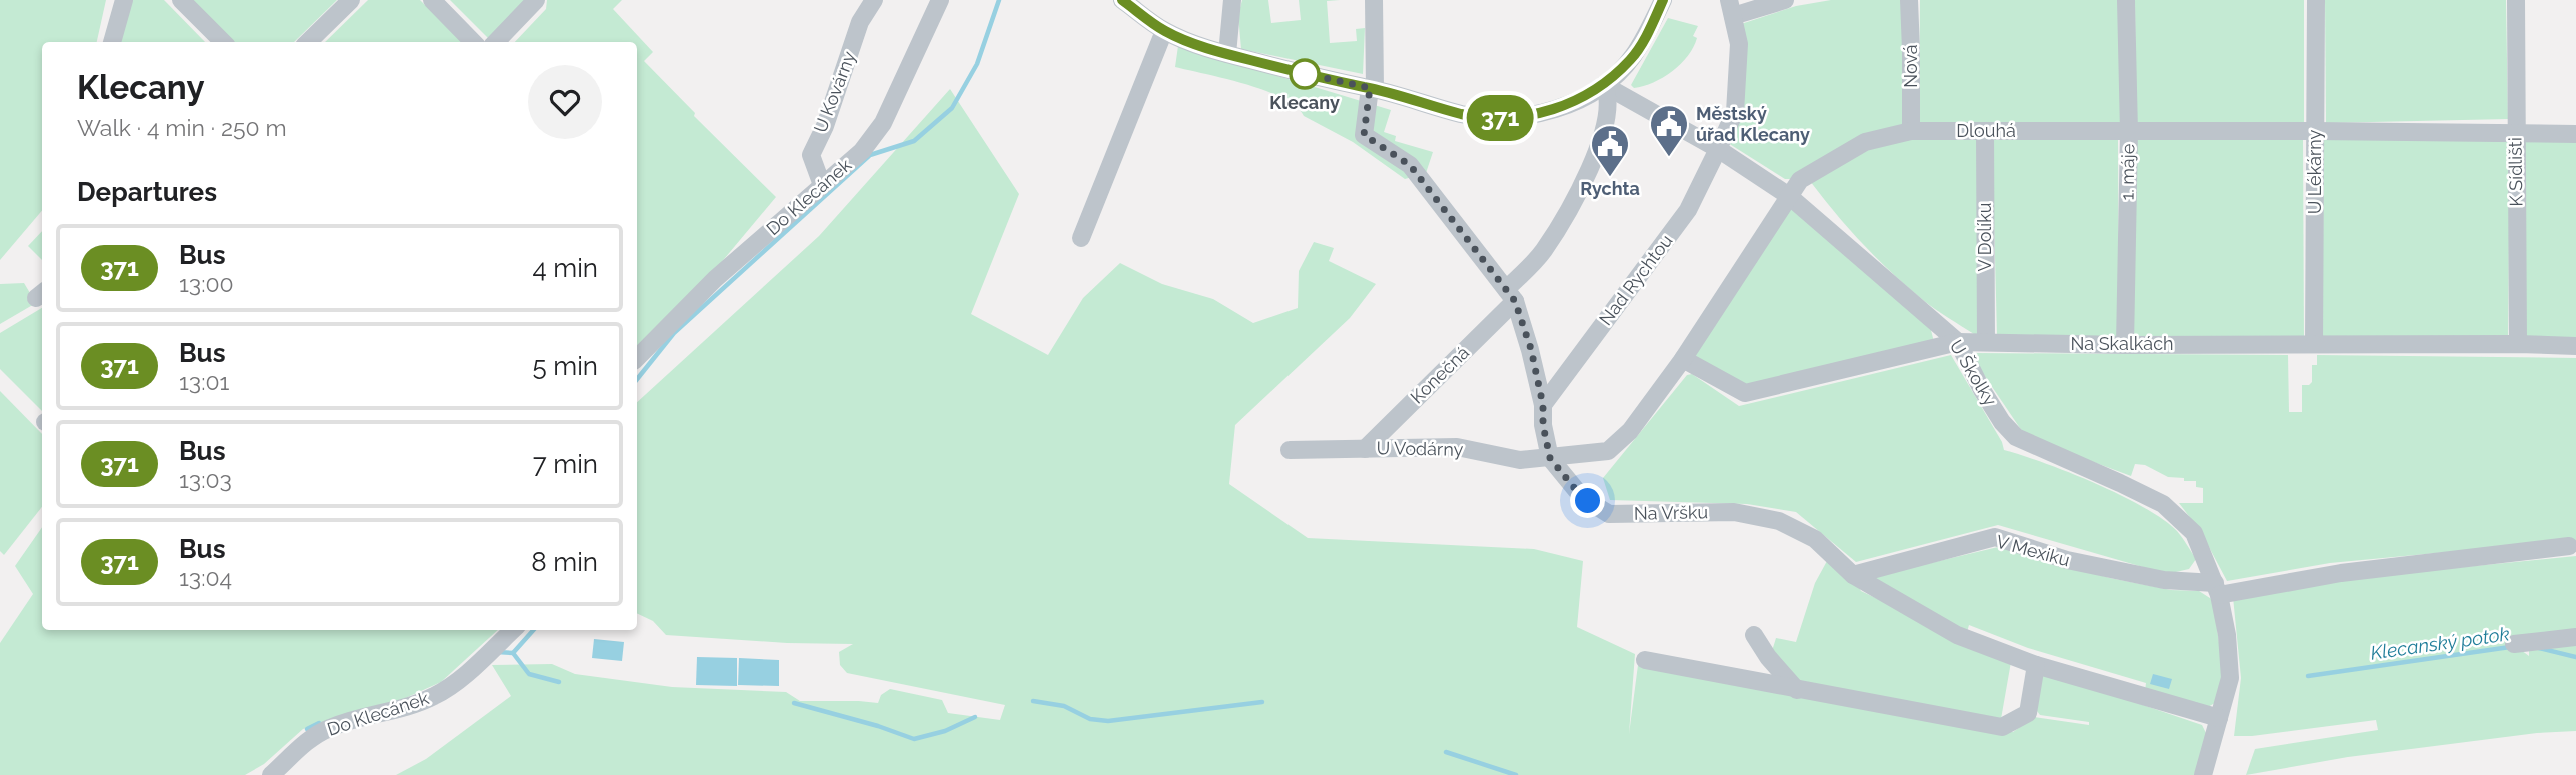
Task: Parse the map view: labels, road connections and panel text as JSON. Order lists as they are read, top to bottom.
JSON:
{
  "streets": {
    "street": [
      "Nová",
      "U Kovárny",
      "Dlouhá",
      "1. máje",
      "U Lékárny",
      "K Sídlišti",
      "Do Klecánek",
      "V Dolíku",
      "Nad Rychtou",
      "Na Skalkách",
      "U Školky",
      "Konečná",
      "U Vodárny",
      "Na Vršku",
      "V Mexiku"
    ]
  },
  "crossings": [
    ["Nová", "Dlouhá"],
    ["U Kovárny", "Do Klecánek"],
    ["Dlouhá", "1. máje"],
    ["Dlouhá", "U Lékárny"],
    ["Dlouhá", "K Sídlišti"],
    ["Dlouhá", "V Dolíku"],
    ["Dlouhá", "Na Skalkách"],
    ["Dlouhá", "U Školky"],
    ["Dlouhá", "U Vodárny"],
    ["Dlouhá", "Na Vršku"],
    ["1. máje", "Na Skalkách"],
    ["U Lékárny", "Na Skalkách"],
    ["K Sídlišti", "Na Skalkách"],
    ["V Dolíku", "Na Skalkách"],
    ["Nad Rychtou", "U Školky"],
    ["Nad Rychtou", "Na Vršku"],
    ["Na Skalkách", "U Školky"],
    ["U Školky", "Konečná"],
    ["U Školky", "Na Vršku"],
    ["U Školky", "V Mexiku"],
    ["Konečná", "U Vodárny"],
    ["Konečná", "Na Vršku"],
    ["U Vodárny", "Na Vršku"],
    ["Na Vršku", "V Mexiku"]
  ],
  "water": ["Klecanský potok"],
  "places": {
    "other": ["Klecany"],
    "public building": ["Městský úřad Klecany", "Rychta"]
  },
  "lines": ["bus line 371"],
  "page": {
    "on_map": "371",
    "heading": [
      ["Klecany", "Walk · 4 min · 250 m"],
      "Departures"
    ],
    "list": [
      {
        "mark": "371",
        "name": "Bus",
        "note": "13:00",
        "value": "4 min"
      },
      {
        "mark": "371",
        "name": "Bus",
        "note": "13:01",
        "value": "5 min"
      },
      {
        "mark": "371",
        "name": "Bus",
        "note": "13:03",
        "value": "7 min"
      },
      {
        "mark": "371",
        "name": "Bus",
        "note": "13:04",
        "value": "8 min"
      }
    ]
  }
}
